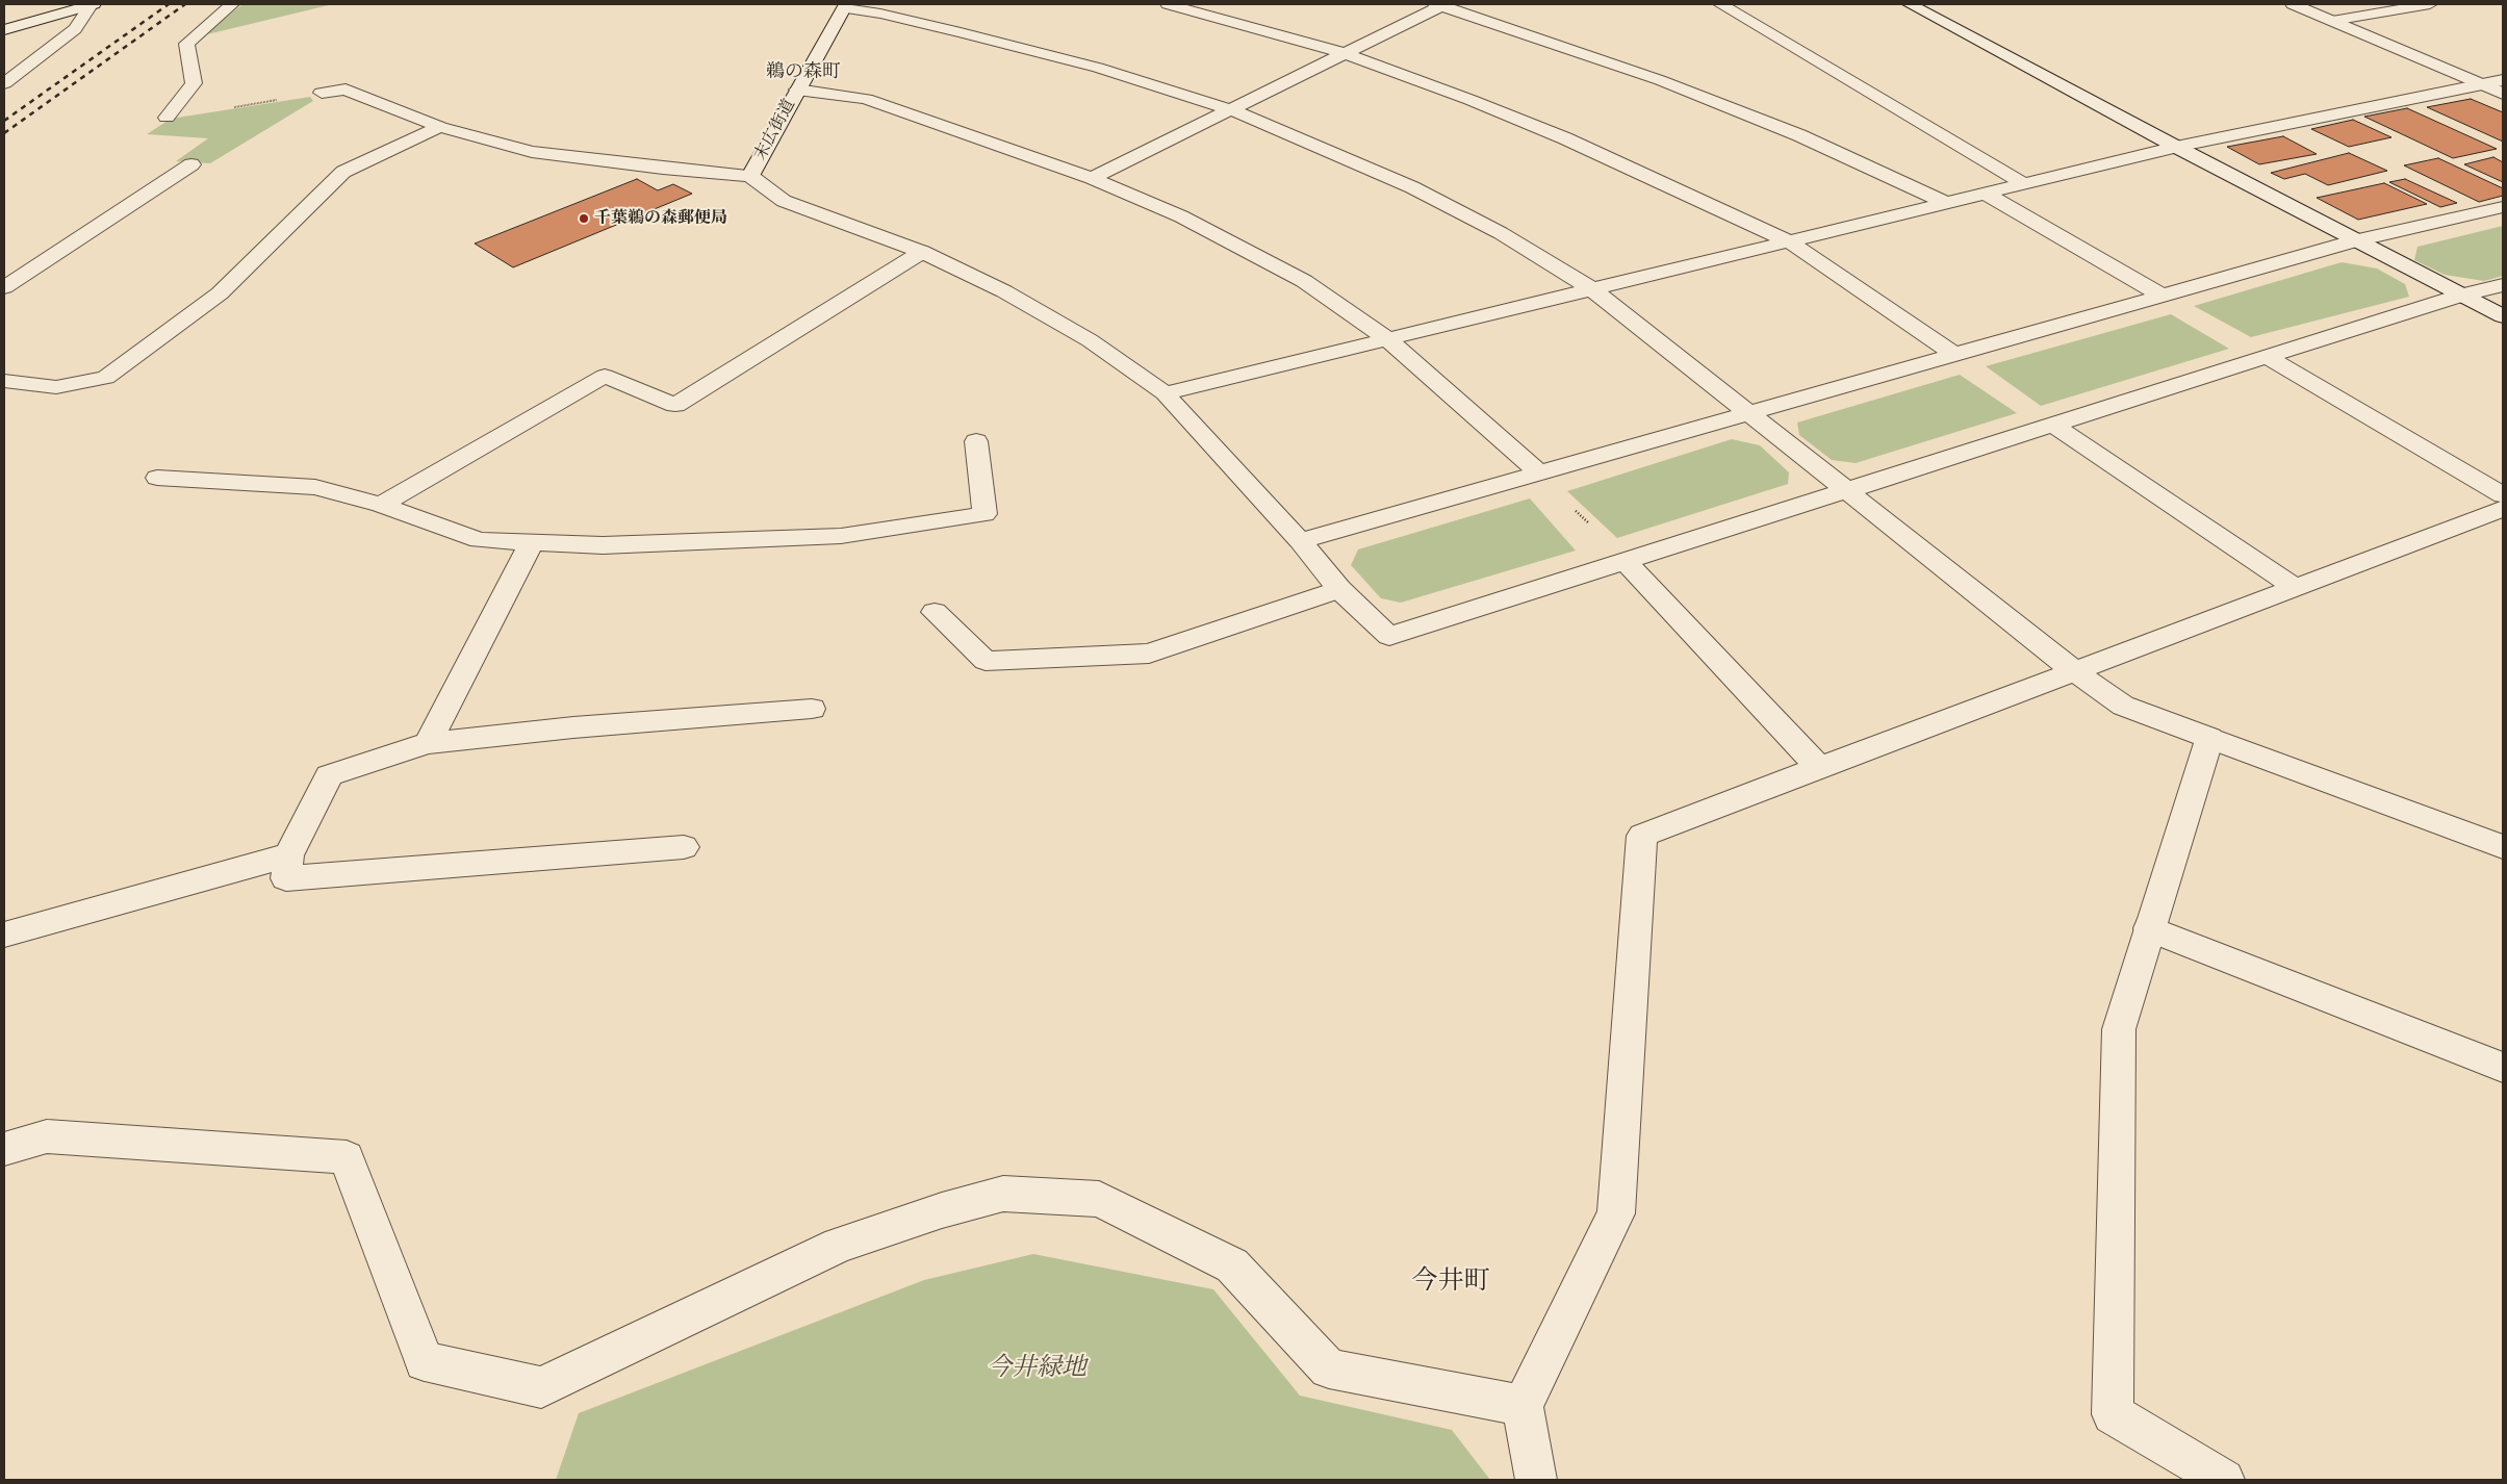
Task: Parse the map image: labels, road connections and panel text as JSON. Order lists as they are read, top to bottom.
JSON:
{
  "streets": {
    "street": ["末広街道"]
  },
  "districts": ["鵜の森町", "今井町"],
  "parks": ["今井緑地"],
  "places": ["千葉鵜の森郵便局"]
}
